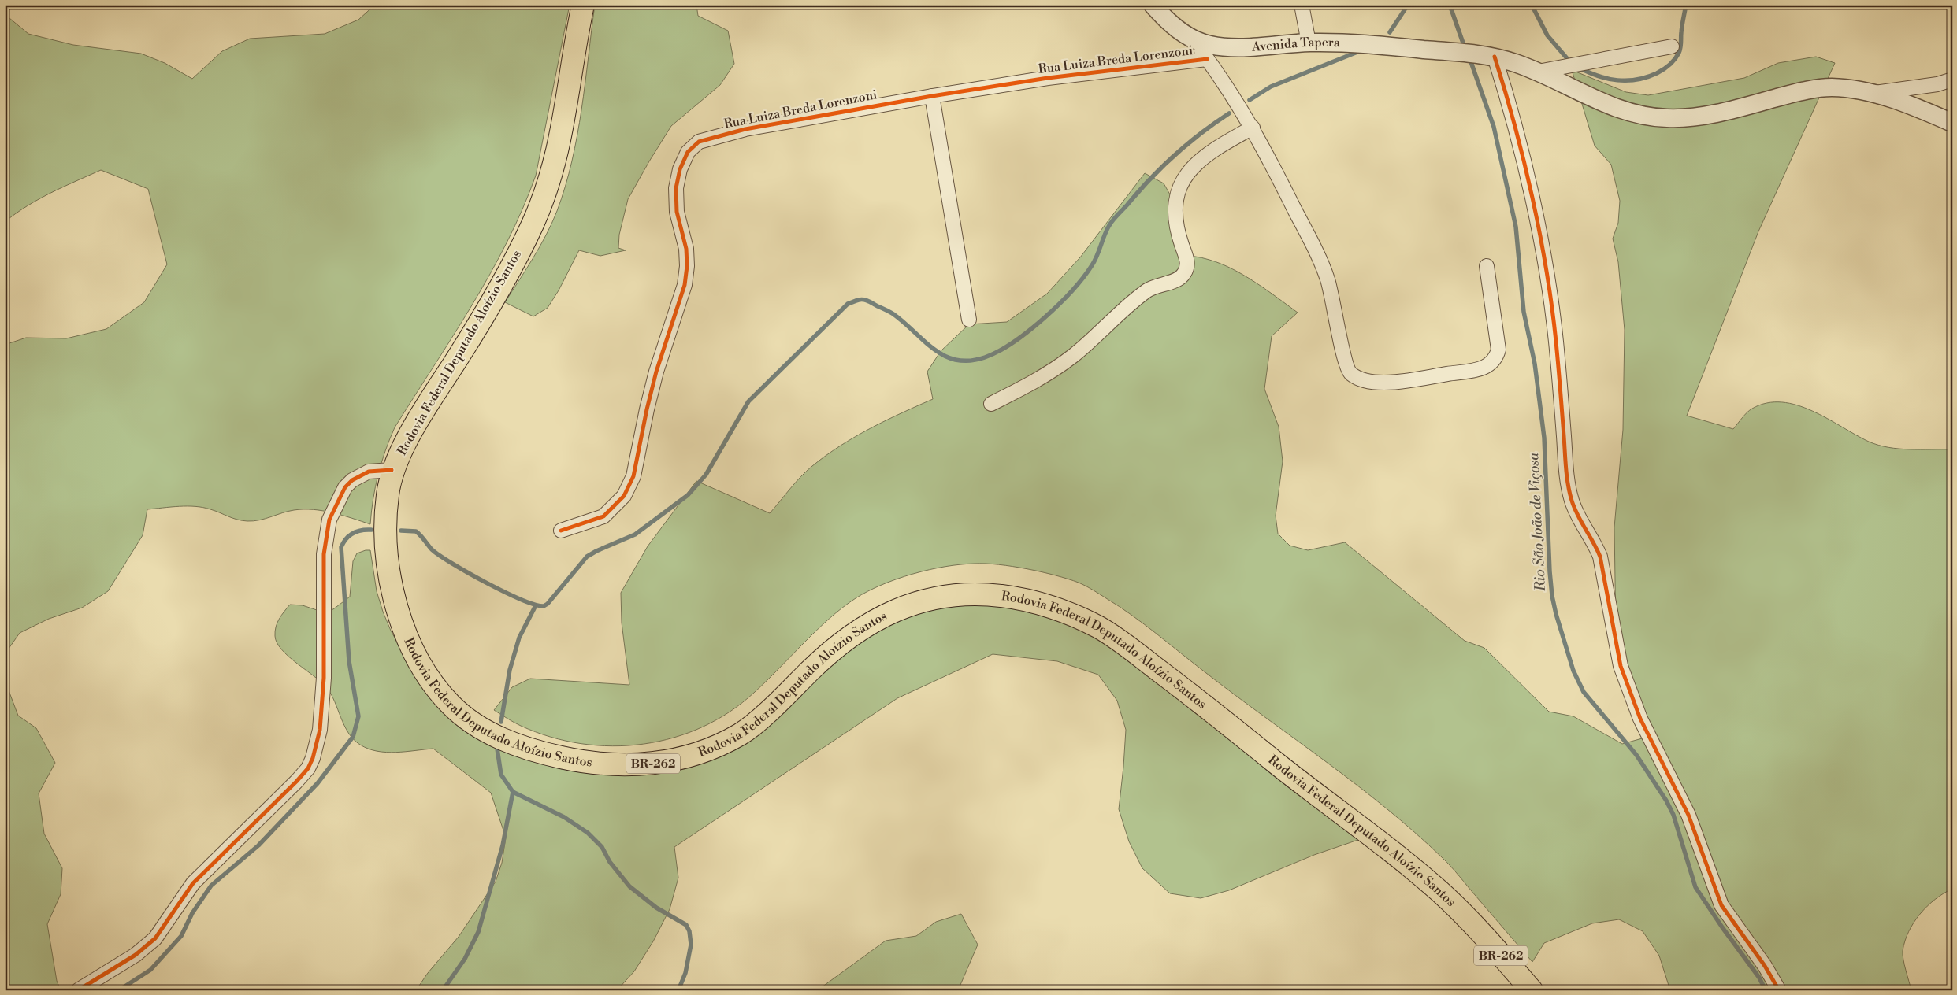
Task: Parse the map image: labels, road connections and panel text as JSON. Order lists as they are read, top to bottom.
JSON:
{
  "streets": {
    "highway": ["Rodovia Federal Deputado Aloízio Santos", "BR-262"],
    "street": ["Avenida Tapera", "Rua Luiza Breda Lorenzoni"]
  },
  "water": ["Rio São João de Viçosa"]
}
